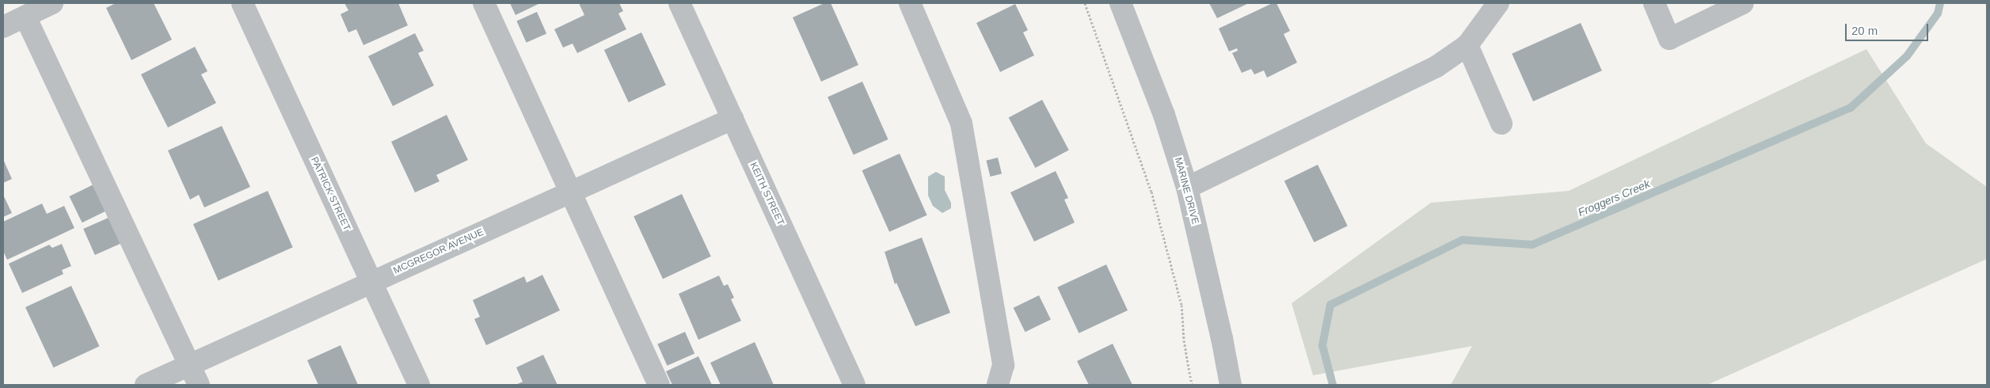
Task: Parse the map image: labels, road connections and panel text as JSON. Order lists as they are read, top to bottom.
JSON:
{
  "streets": {
    "street": [
      "MARINE DRIVE",
      "PATRICK STREET",
      "KEITH STREET",
      "MCGREGOR AVENUE"
    ]
  },
  "crossings": [
    ["PATRICK STREET", "MCGREGOR AVENUE"],
    ["KEITH STREET", "MCGREGOR AVENUE"]
  ],
  "water": ["Froggers Creek"],
  "scale_bar": "20 m"
}
